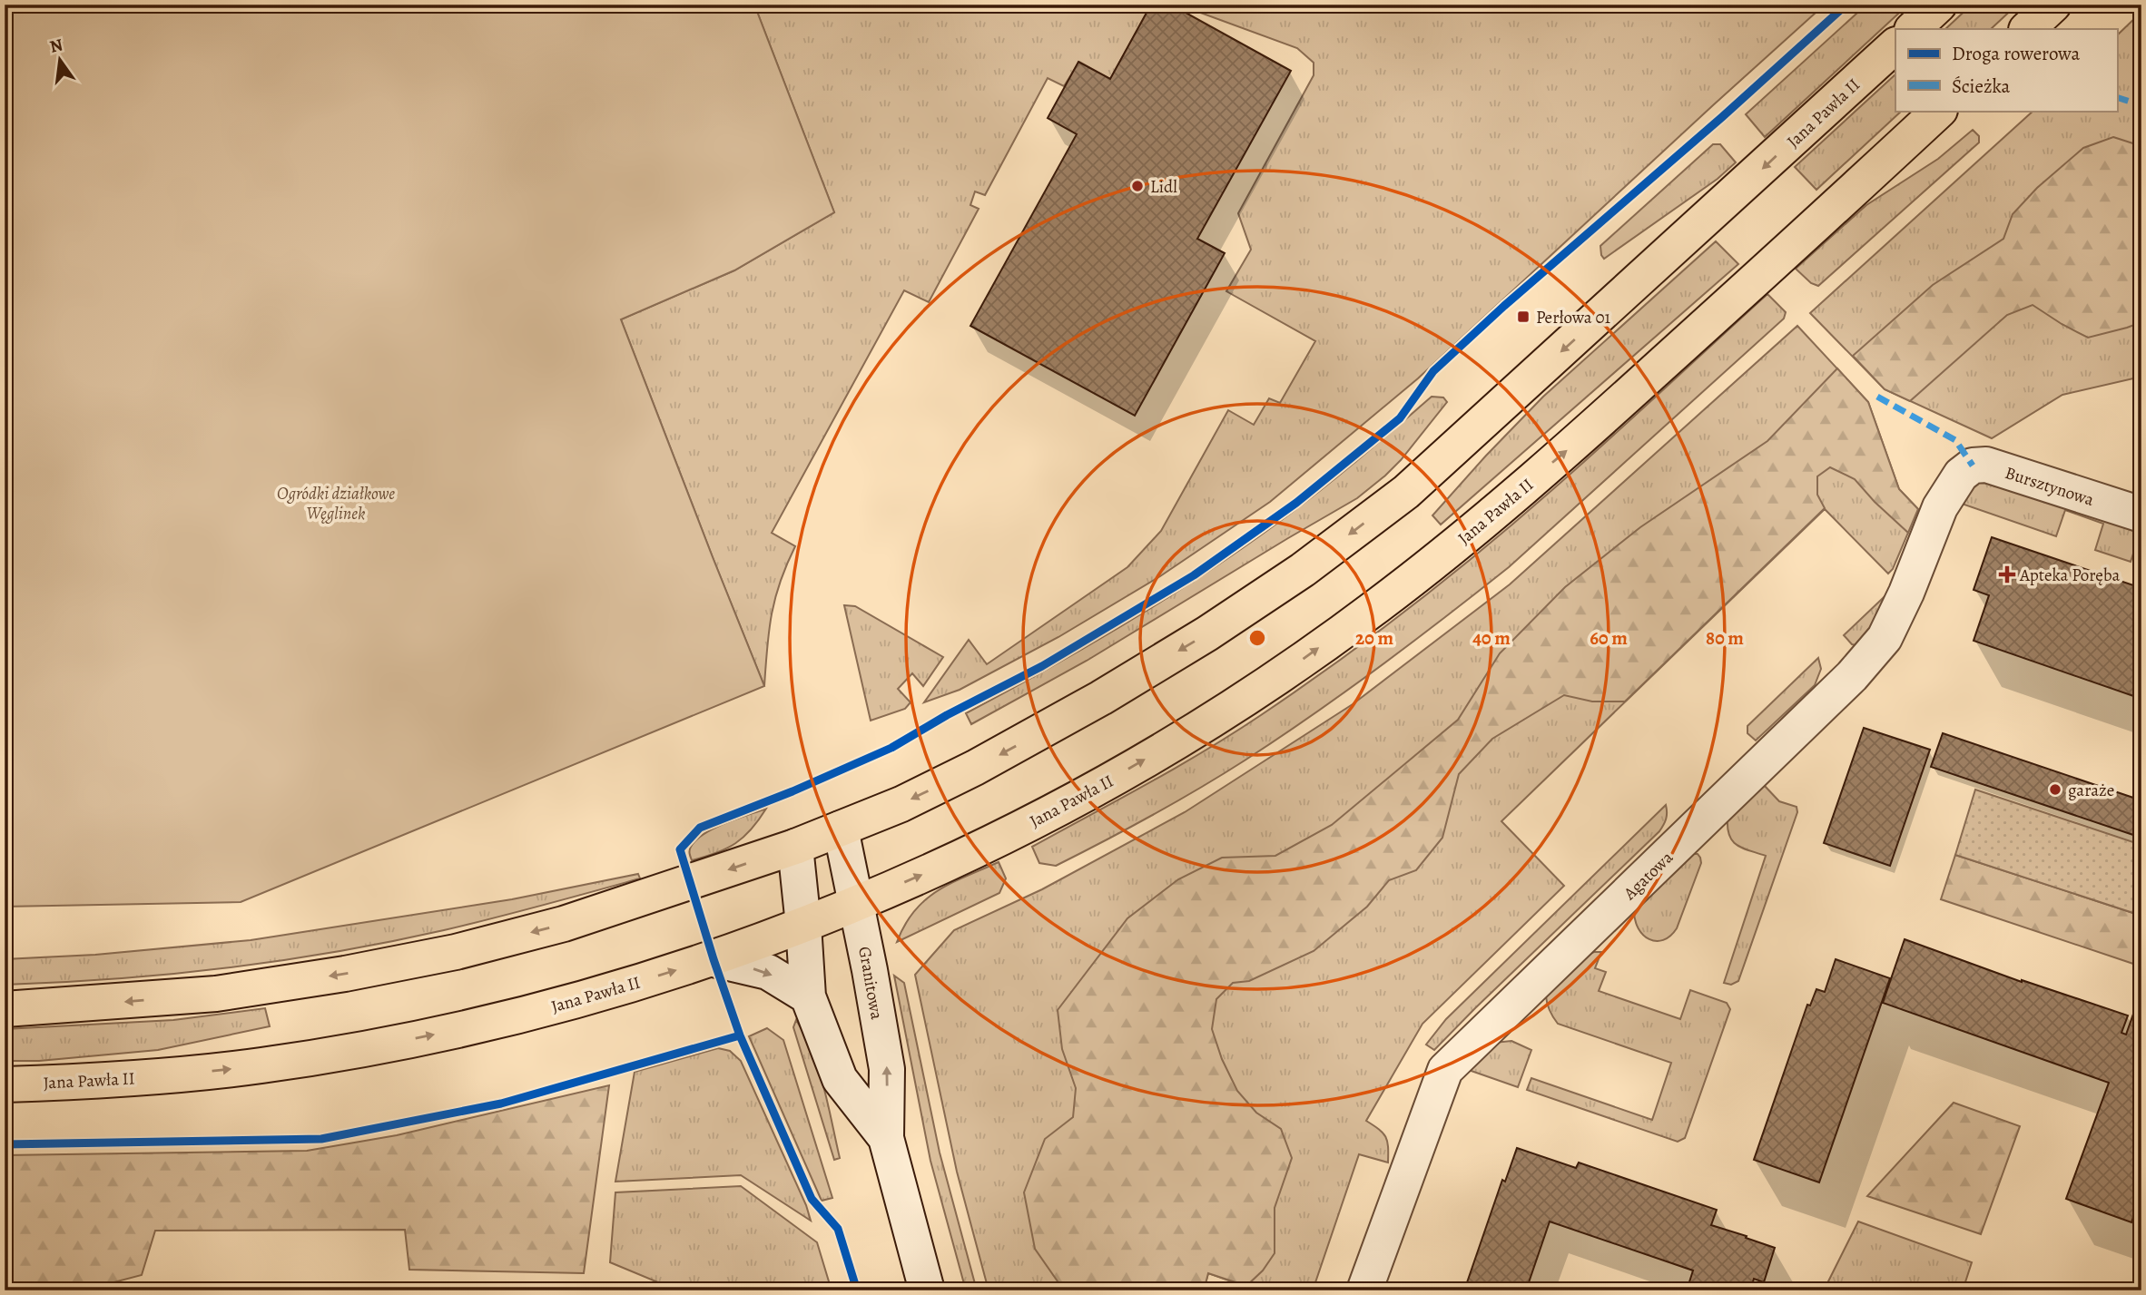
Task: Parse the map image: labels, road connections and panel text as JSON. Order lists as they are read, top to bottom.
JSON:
{
  "streets": {
    "main road": ["Jana Pawła II"],
    "street": ["Bursztynowa", "Agatowa", "Granitowa"]
  },
  "crossings": [
    ["Jana Pawła II", "Granitowa"],
    ["Bursztynowa", "Agatowa"]
  ],
  "parks": ["Ogródki działkowe Węglinek"],
  "places": {
    "other": ["Lidl", "garaże"],
    "transit": ["Perłowa 01"],
    "health": ["Apteka Poręba"]
  },
  "legend": ["Droga rowerowa", "Ścieżka"],
  "north": "top",
  "rings": [
    "20 m",
    "40 m",
    "60 m",
    "80 m"
  ]
}
